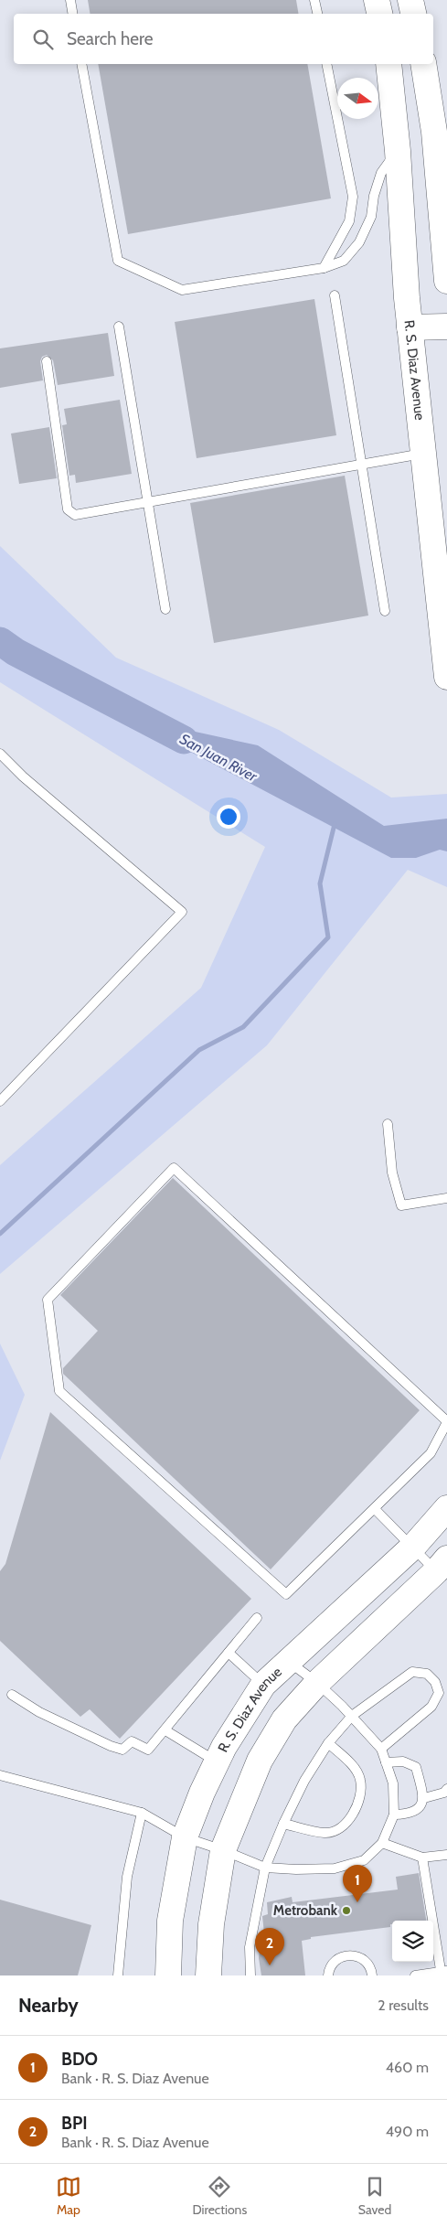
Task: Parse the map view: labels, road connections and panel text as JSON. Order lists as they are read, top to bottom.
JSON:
{
  "streets": {
    "street": ["R. S. Diaz Avenue"]
  },
  "water": ["San Juan River"],
  "places": ["Metrobank"],
  "north": "right",
  "page": {
    "search": "Search here",
    "pins": ["1", "2"],
    "heading": ["Nearby", "2 results"],
    "list": [
      {
        "mark": "1",
        "name": "BDO",
        "note": "Bank · R. S. Diaz Avenue",
        "value": "460 m"
      },
      {
        "mark": "2",
        "name": "BPI",
        "note": "Bank · R. S. Diaz Avenue",
        "value": "490 m"
      }
    ],
    "nav": ["Map", "Directions", "Saved"]
  }
}
